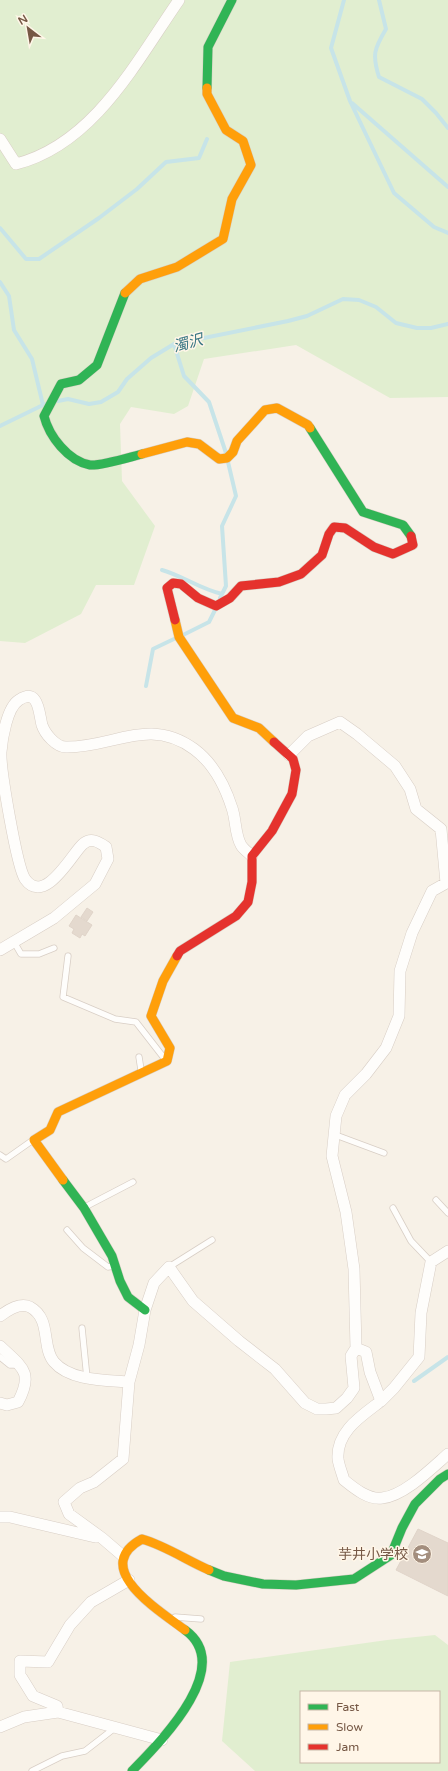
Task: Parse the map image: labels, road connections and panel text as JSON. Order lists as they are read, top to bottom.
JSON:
{
  "water": ["濁沢"],
  "places": {
    "school or university": ["芋井小学校"]
  },
  "legend": ["Fast", "Slow", "Jam"],
  "north": "top left"
}
